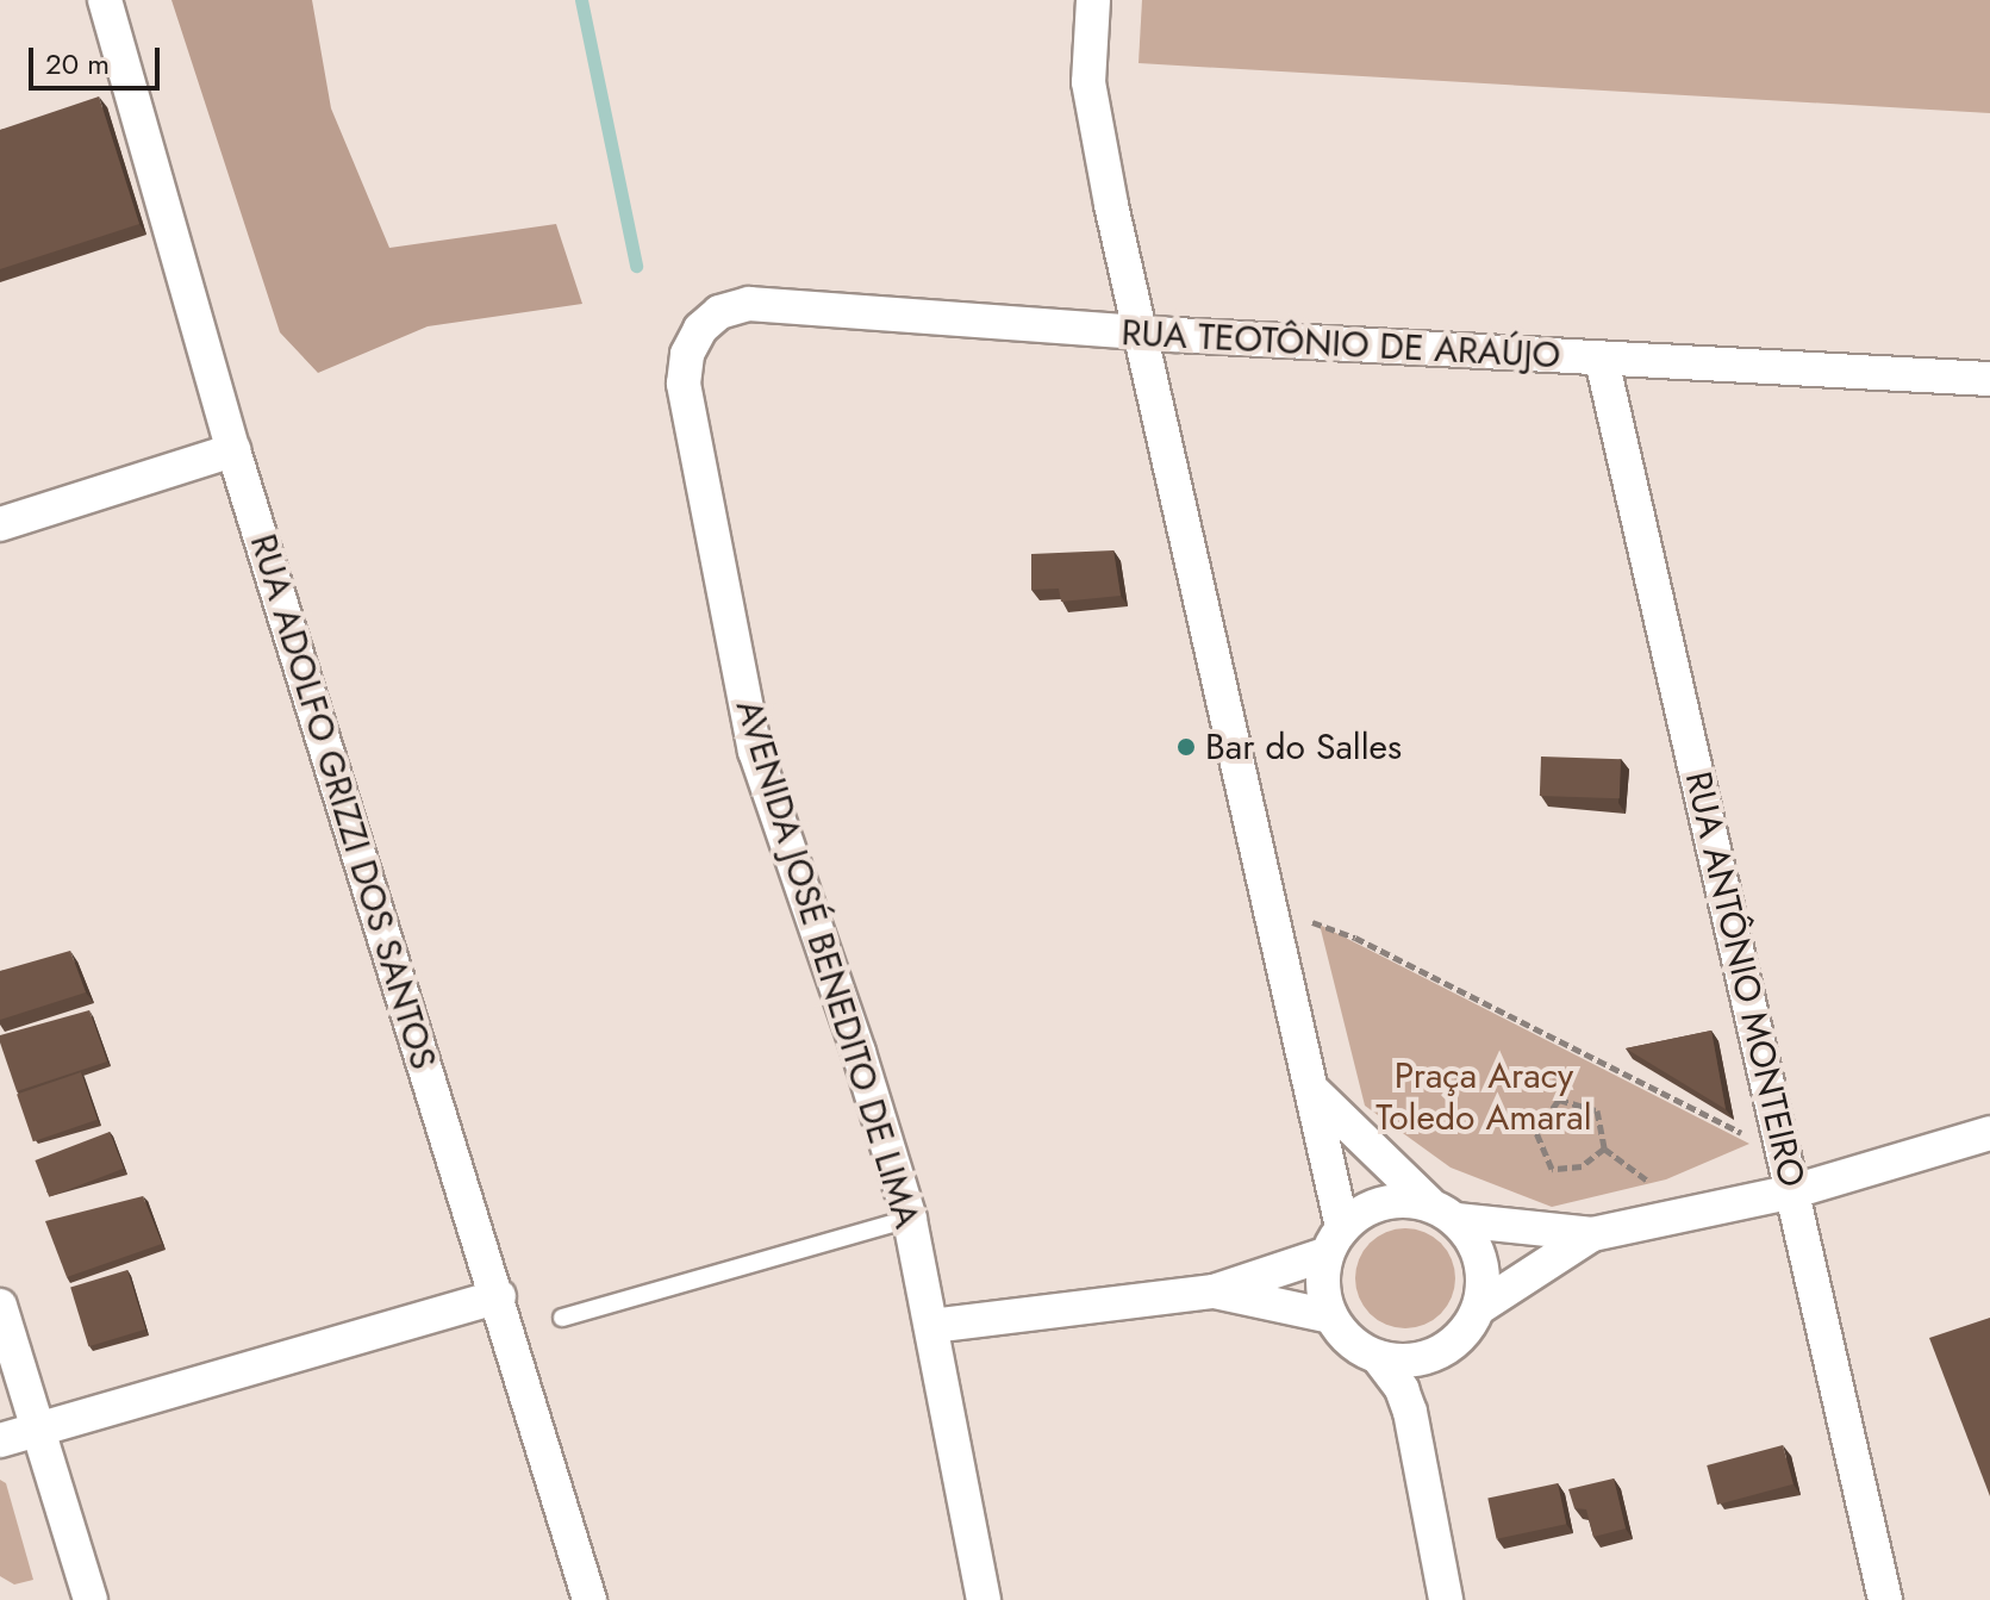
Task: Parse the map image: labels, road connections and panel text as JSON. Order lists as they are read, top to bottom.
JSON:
{
  "streets": {
    "street": [
      "RUA TEOTÔNIO DE ARAÚJO",
      "RUA ADOLFO GRIZZI DOS SANTOS",
      "AVENIDA JOSÉ BENEDITO DE LIMA",
      "RUA ANTÔNIO MONTEIRO"
    ]
  },
  "crossings": [
    ["RUA TEOTÔNIO DE ARAÚJO", "AVENIDA JOSÉ BENEDITO DE LIMA"],
    ["RUA TEOTÔNIO DE ARAÚJO", "RUA ANTÔNIO MONTEIRO"]
  ],
  "parks": ["Praça Aracy Toledo Amaral"],
  "places": ["Bar do Salles"],
  "scale_bar": "20 m"
}
